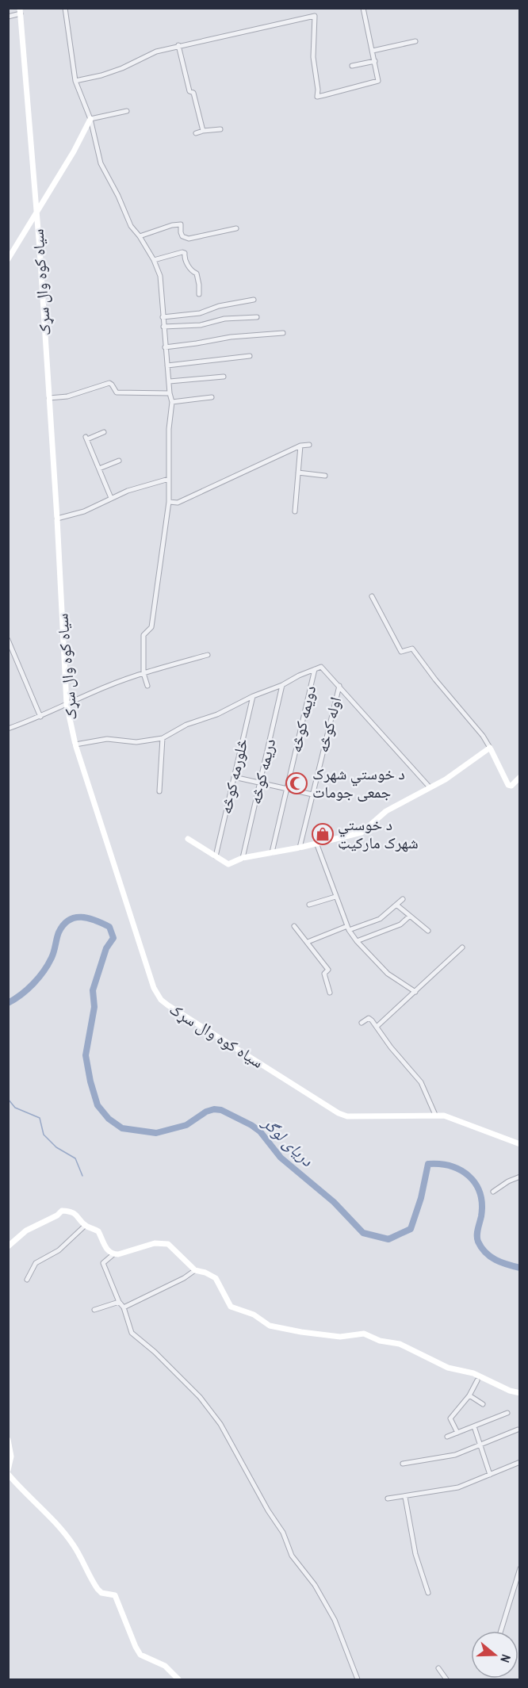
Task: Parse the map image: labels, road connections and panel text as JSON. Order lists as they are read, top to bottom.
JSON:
{
  "streets": {
    "street": [
      "سیاه کوه وال سړک",
      "دویمه کوڅه",
      "اوله کوڅه",
      "دریمه کوڅه",
      "څلورمه کوڅه"
    ]
  },
  "water": ["دریای لوگر"],
  "places": {
    "mosque": ["د خوستي شهرک جمعی جومات"],
    "shop": ["د خوستي شهرک مارکیټ"]
  },
  "north": "right"
}
